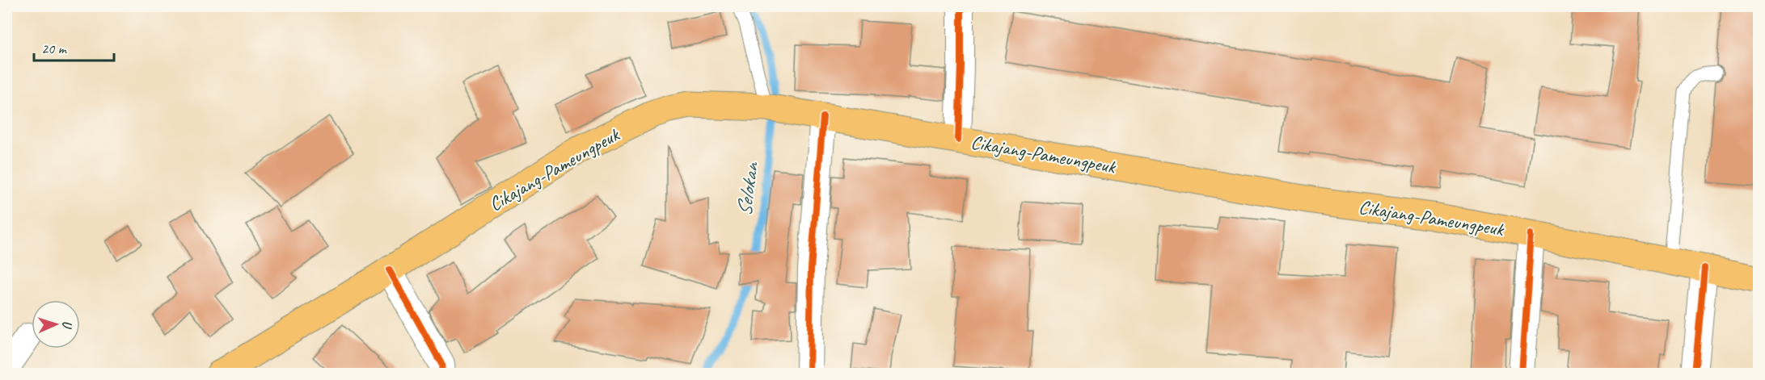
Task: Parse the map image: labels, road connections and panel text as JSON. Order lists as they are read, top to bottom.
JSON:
{
  "streets": {
    "main road": ["Cikajang-Pameungpeuk"]
  },
  "water": ["Selokan"],
  "scale_bar": "20 m",
  "north": "right"
}
